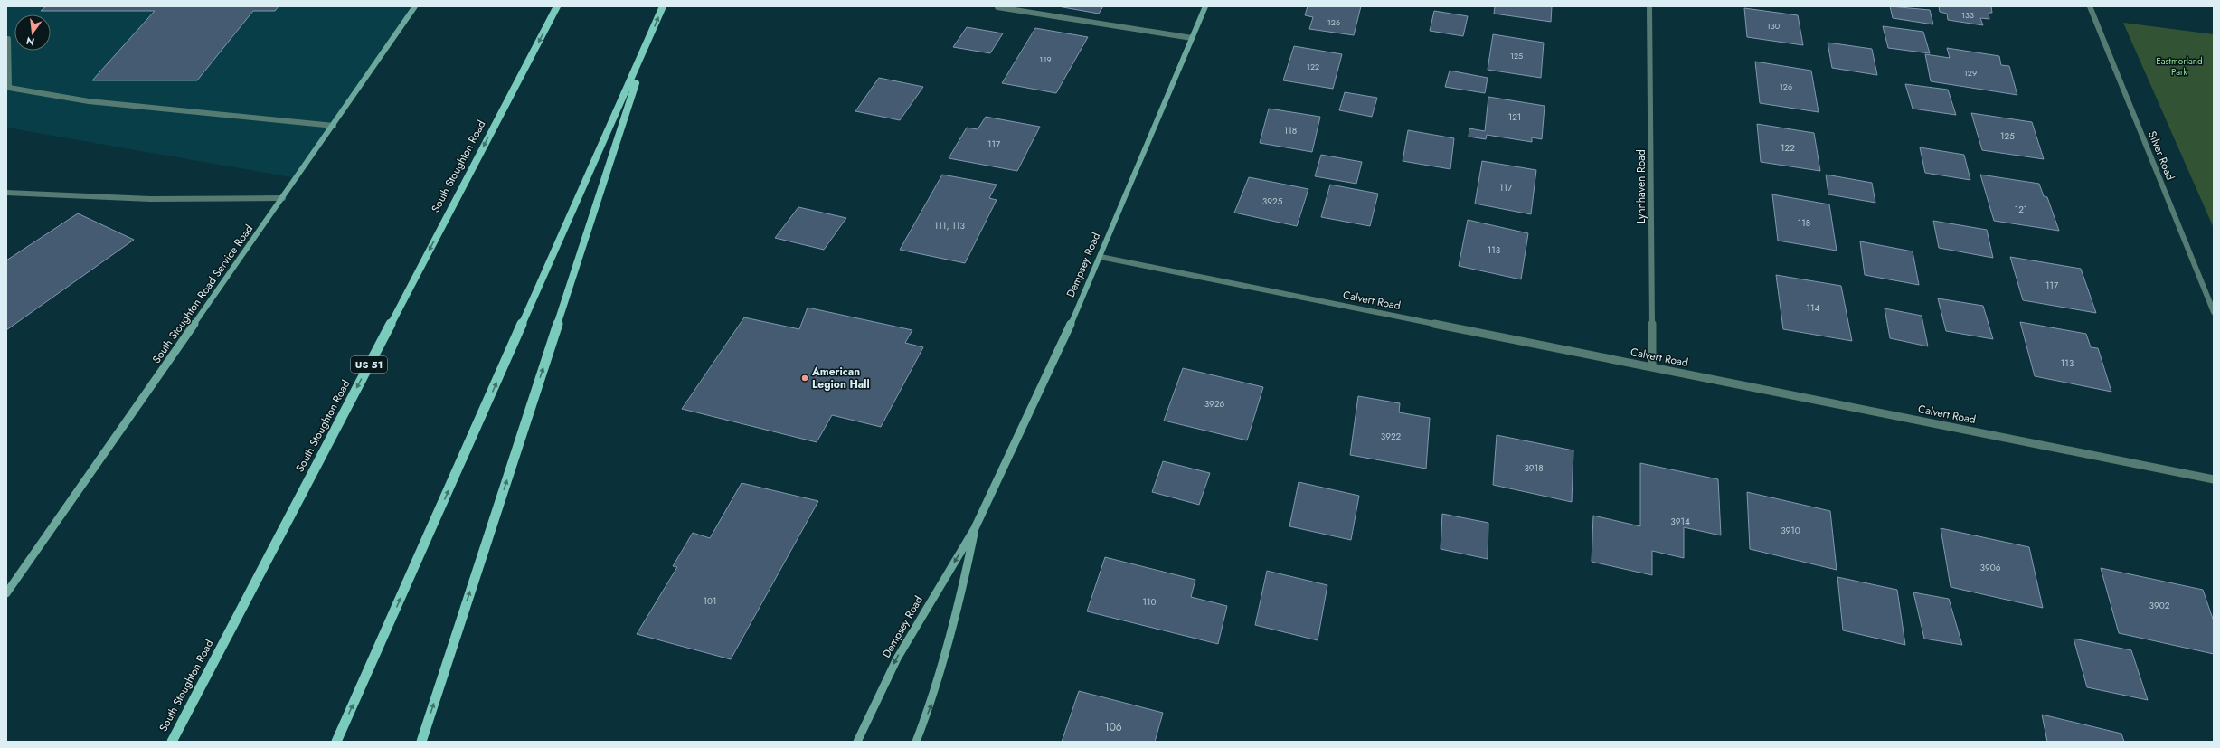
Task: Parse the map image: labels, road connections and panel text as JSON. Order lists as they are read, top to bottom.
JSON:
{
  "streets": {
    "main road": ["South Stoughton Road", "US 51"],
    "street": [
      "Silver Road",
      "Lynnhaven Road",
      "Dempsey Road",
      "South Stoughton Road Service Road",
      "Calvert Road"
    ]
  },
  "crossings": [
    ["Lynnhaven Road", "Calvert Road"],
    ["Dempsey Road", "Calvert Road"]
  ],
  "one_way": ["South Stoughton Road"],
  "parks": ["Eastmorland Park"],
  "places": ["American Legion Hall"],
  "house_numbers": [
    "133",
    "126",
    "130",
    "125",
    "119",
    "122",
    "129",
    "126",
    "121",
    "118",
    "125",
    "117",
    "122",
    "117",
    "3925",
    "121",
    "118",
    "111, 113",
    "113",
    "117",
    "114",
    "113",
    "3926",
    "3922",
    "3918",
    "3914",
    "3910",
    "3906",
    "101",
    "110",
    "3902",
    "106"
  ],
  "north": "bottom"
}
